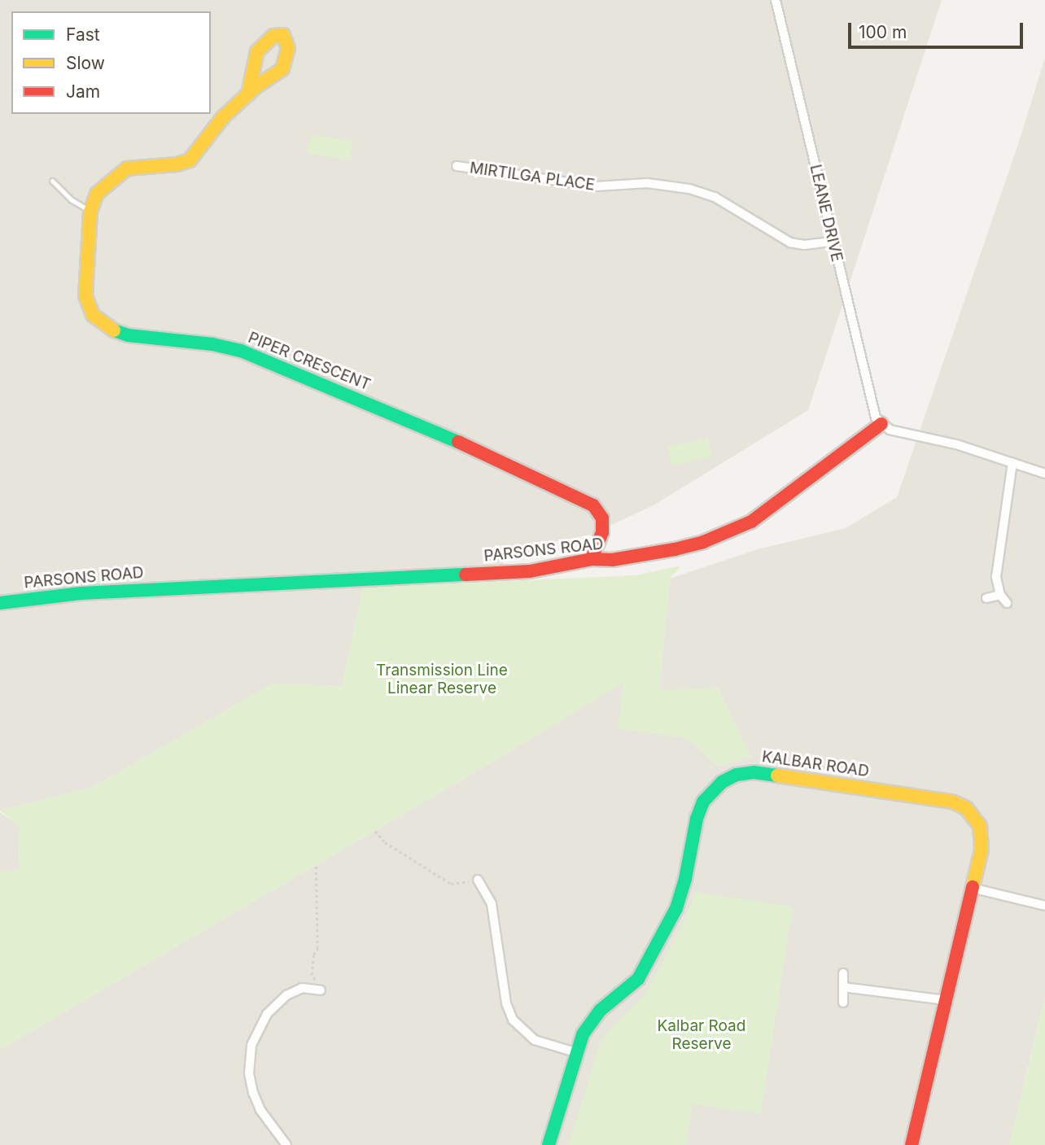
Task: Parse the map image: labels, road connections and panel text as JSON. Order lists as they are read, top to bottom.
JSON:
{
  "streets": {
    "street": [
      "MIRTILGA PLACE",
      "LEANE DRIVE",
      "PIPER CRESCENT",
      "PARSONS ROAD",
      "KALBAR ROAD"
    ]
  },
  "crossings": [
    ["MIRTILGA PLACE", "LEANE DRIVE"],
    ["LEANE DRIVE", "PARSONS ROAD"],
    ["PIPER CRESCENT", "PARSONS ROAD"]
  ],
  "parks": ["Transmission Line Linear Reserve", "Kalbar Road Reserve"],
  "legend": ["Fast", "Slow", "Jam"],
  "scale_bar": "100 m"
}
